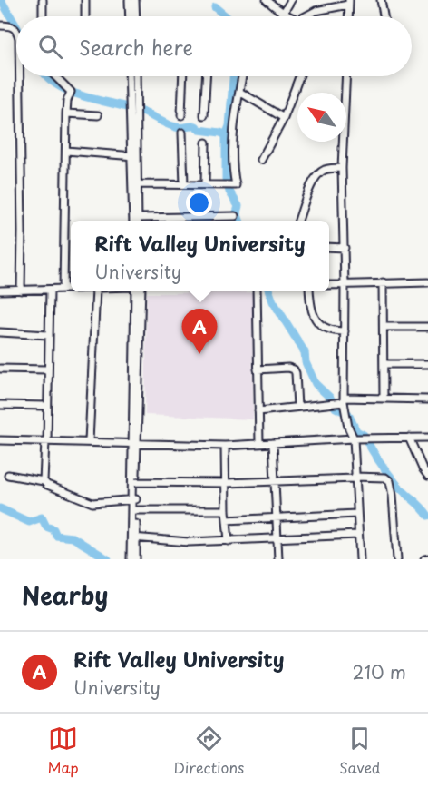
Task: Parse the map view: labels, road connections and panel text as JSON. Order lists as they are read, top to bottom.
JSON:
{
  "north": "top left",
  "page": {
    "search": "Search here",
    "popup": ["Rift Valley University", "University"],
    "pins": "A",
    "heading": "Nearby",
    "list": [
      {
        "mark": "A",
        "name": "Rift Valley University",
        "note": "University",
        "value": "210 m"
      }
    ],
    "nav": ["Map", "Directions", "Saved"]
  }
}
